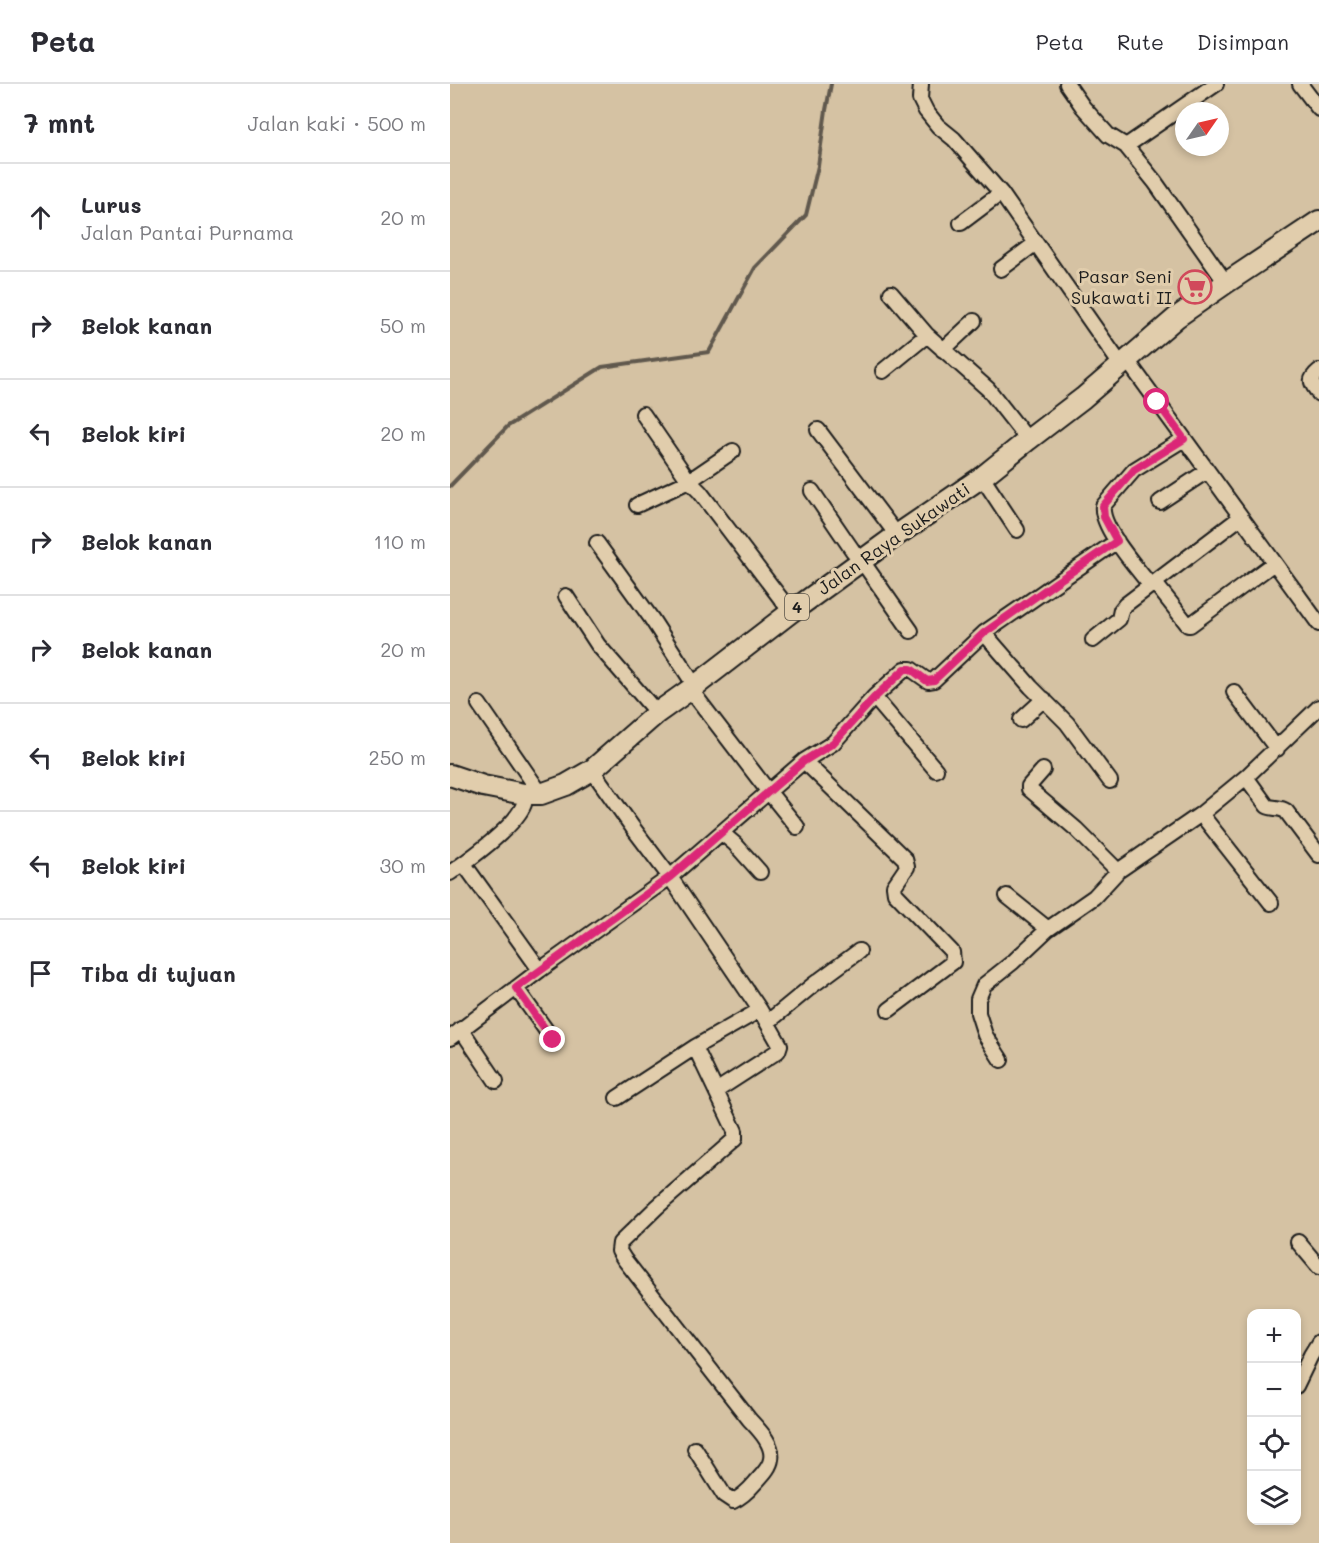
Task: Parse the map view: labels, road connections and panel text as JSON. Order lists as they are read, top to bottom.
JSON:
{
  "streets": {
    "highway": ["Jalan Raya Sukawati", "4"]
  },
  "places": {
    "supermarket": ["Pasar Seni Sukawati II"]
  },
  "north": "top right",
  "page": {
    "header": "Peta",
    "nav": ["Peta", "Rute", "Disimpan"],
    "heading": ["7 mnt", "Jalan kaki · 500 m"],
    "list": [
      ["Lurus", "Jalan Pantai Purnama", "20 m"],
      ["Belok kanan", "50 m"],
      ["Belok kiri", "20 m"],
      ["Belok kanan", "110 m"],
      ["Belok kanan", "20 m"],
      ["Belok kiri", "250 m"],
      ["Belok kiri", "30 m"],
      "Tiba di tujuan"
    ],
    "map_buttons": ["+", "−"]
  }
}
